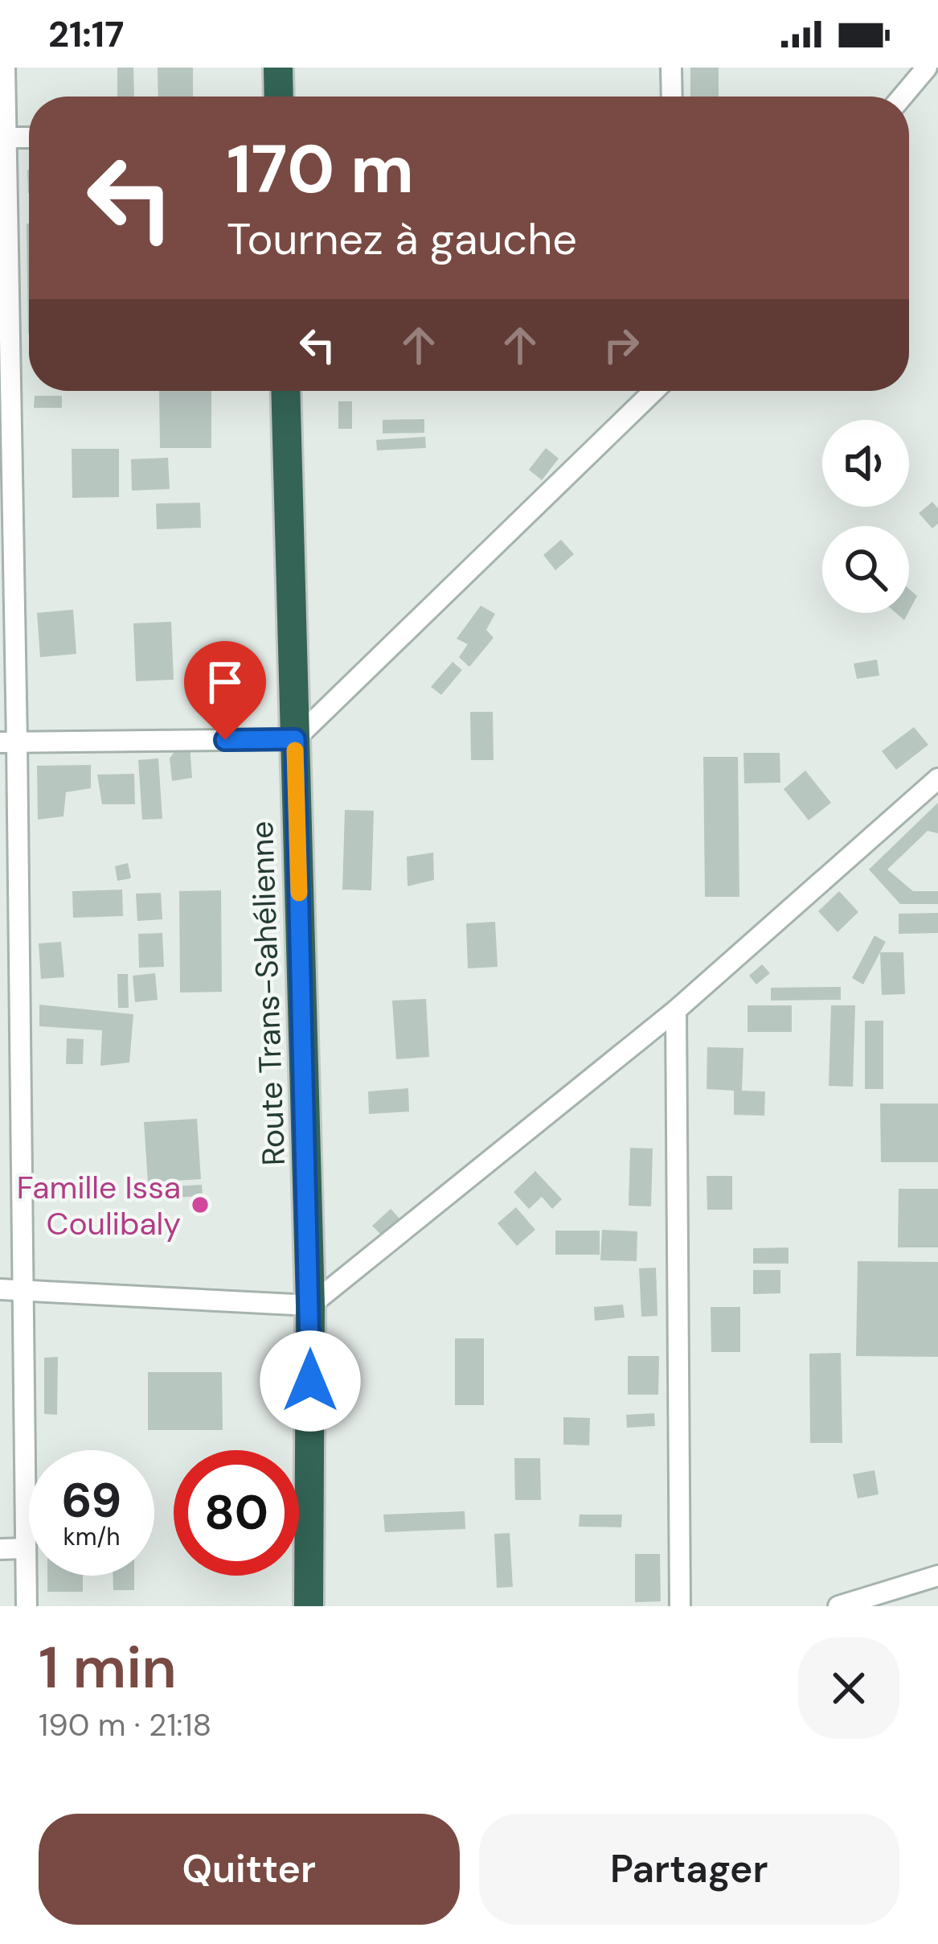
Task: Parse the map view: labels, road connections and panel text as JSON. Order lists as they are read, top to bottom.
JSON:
{
  "streets": {
    "highway": ["Route Trans-Sahélienne"]
  },
  "places": ["Famille Issa Coulibaly"],
  "page": {
    "status": "21:17",
    "turn": ["170 m", "Tournez à gauche"],
    "speed": "69 km/h",
    "limit": "80",
    "heading": ["1 min", "190 m · 21:18"],
    "buttons": ["Quitter", "Partager"]
  }
}
